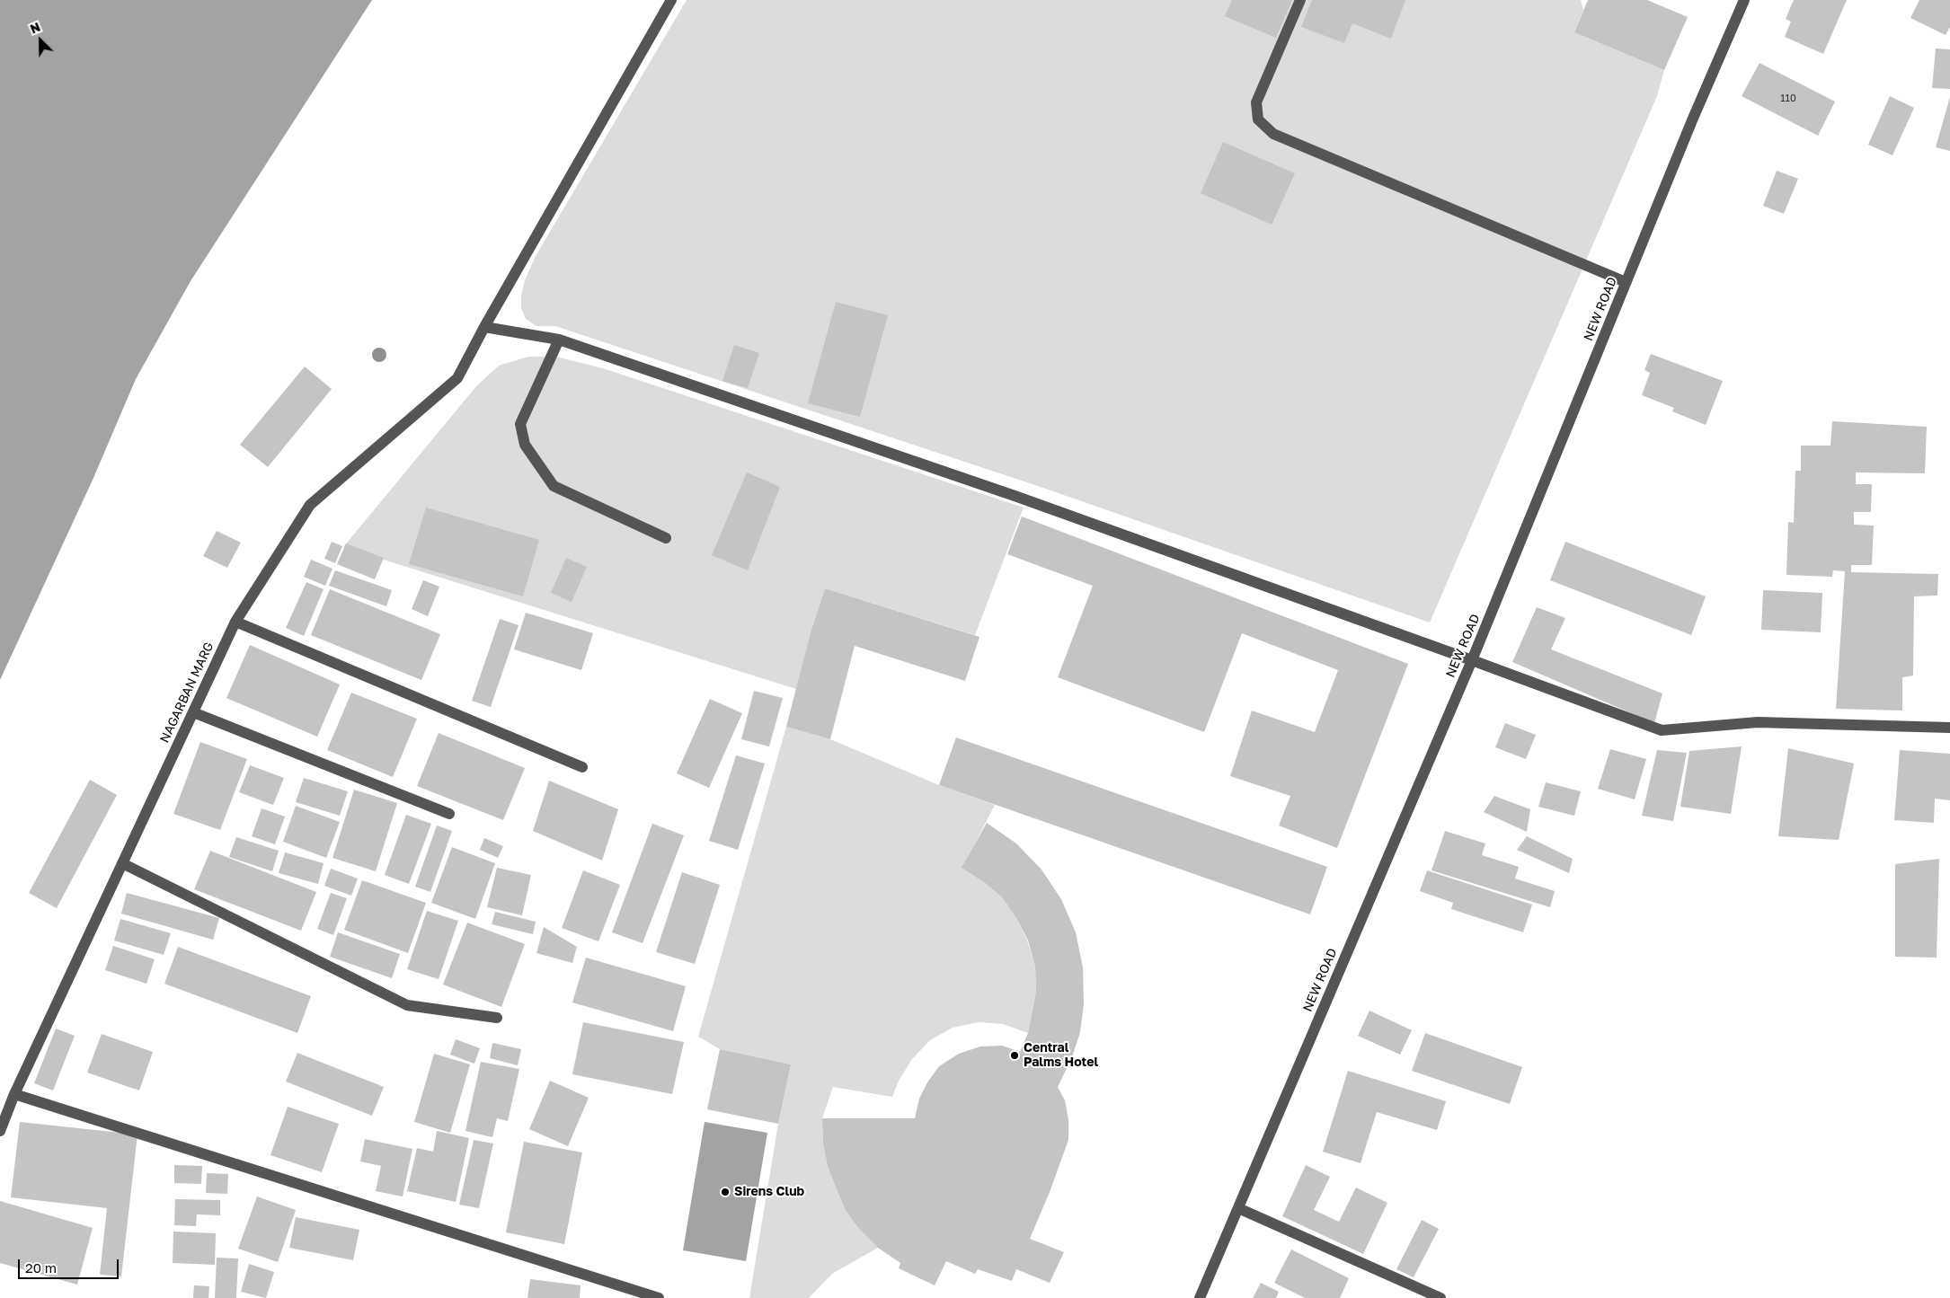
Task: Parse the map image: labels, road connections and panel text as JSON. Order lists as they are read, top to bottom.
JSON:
{
  "streets": {
    "street": ["NEW ROAD", "NAGARBAN MARG"]
  },
  "places": ["Central Palms Hotel", "Sirens Club"],
  "house_numbers": ["110"],
  "scale_bar": "20 m",
  "north": "top left"
}
